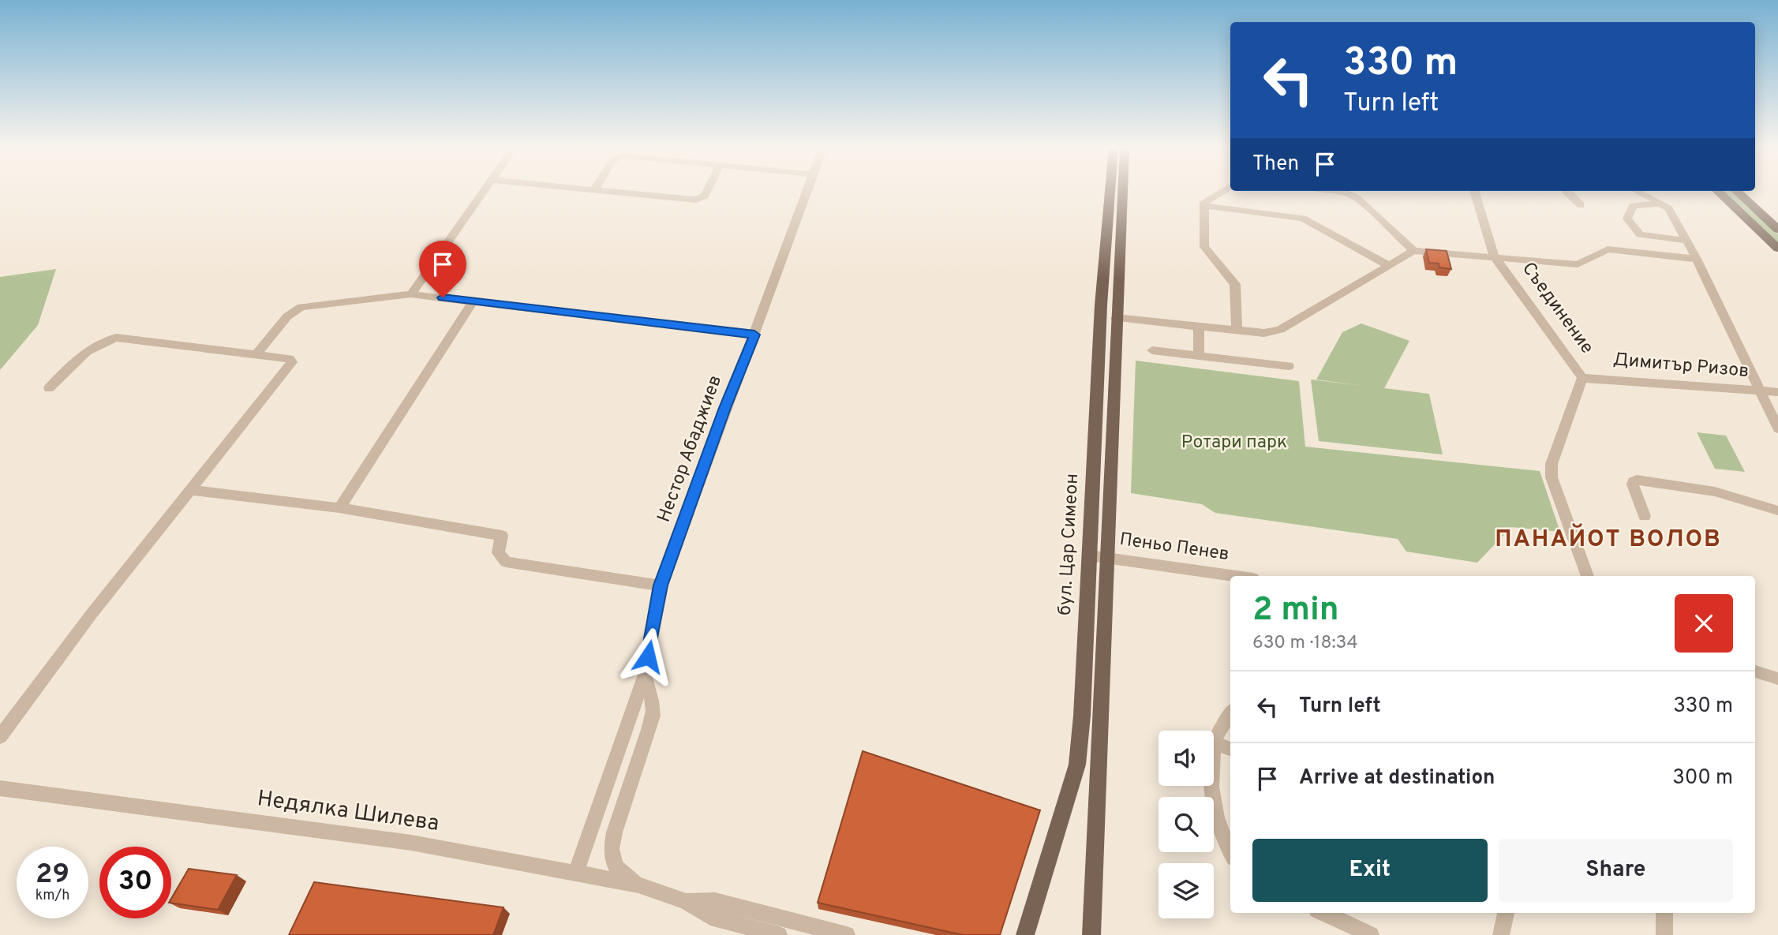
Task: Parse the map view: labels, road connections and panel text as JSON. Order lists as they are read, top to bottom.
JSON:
{
  "streets": {
    "main road": ["бул. Цар Симеон"],
    "street": [
      "Съединение",
      "Димитър Ризов",
      "Нестор Абаджиев",
      "Пеньо Пенев",
      "Недялка Шилева"
    ]
  },
  "crossings": [
    ["Съединение", "Димитър Ризов"],
    ["Нестор Абаджиев", "Недялка Шилева"],
    ["бул. Цар Симеон", "Пеньо Пенев"]
  ],
  "districts": ["ПАНАЙОТ ВОЛОВ"],
  "parks": ["Ротари парк"],
  "page": {
    "turn": ["330 m", "Turn left"],
    "then": "Then",
    "heading": ["2 min", "630 m · 18:34"],
    "list": [
      {
        "name": "Turn left",
        "value": "330 m"
      },
      {
        "name": "Arrive at destination",
        "value": "300 m"
      }
    ],
    "buttons": ["Exit", "Share"],
    "speed": "29 km/h",
    "limit": "30"
  }
}
